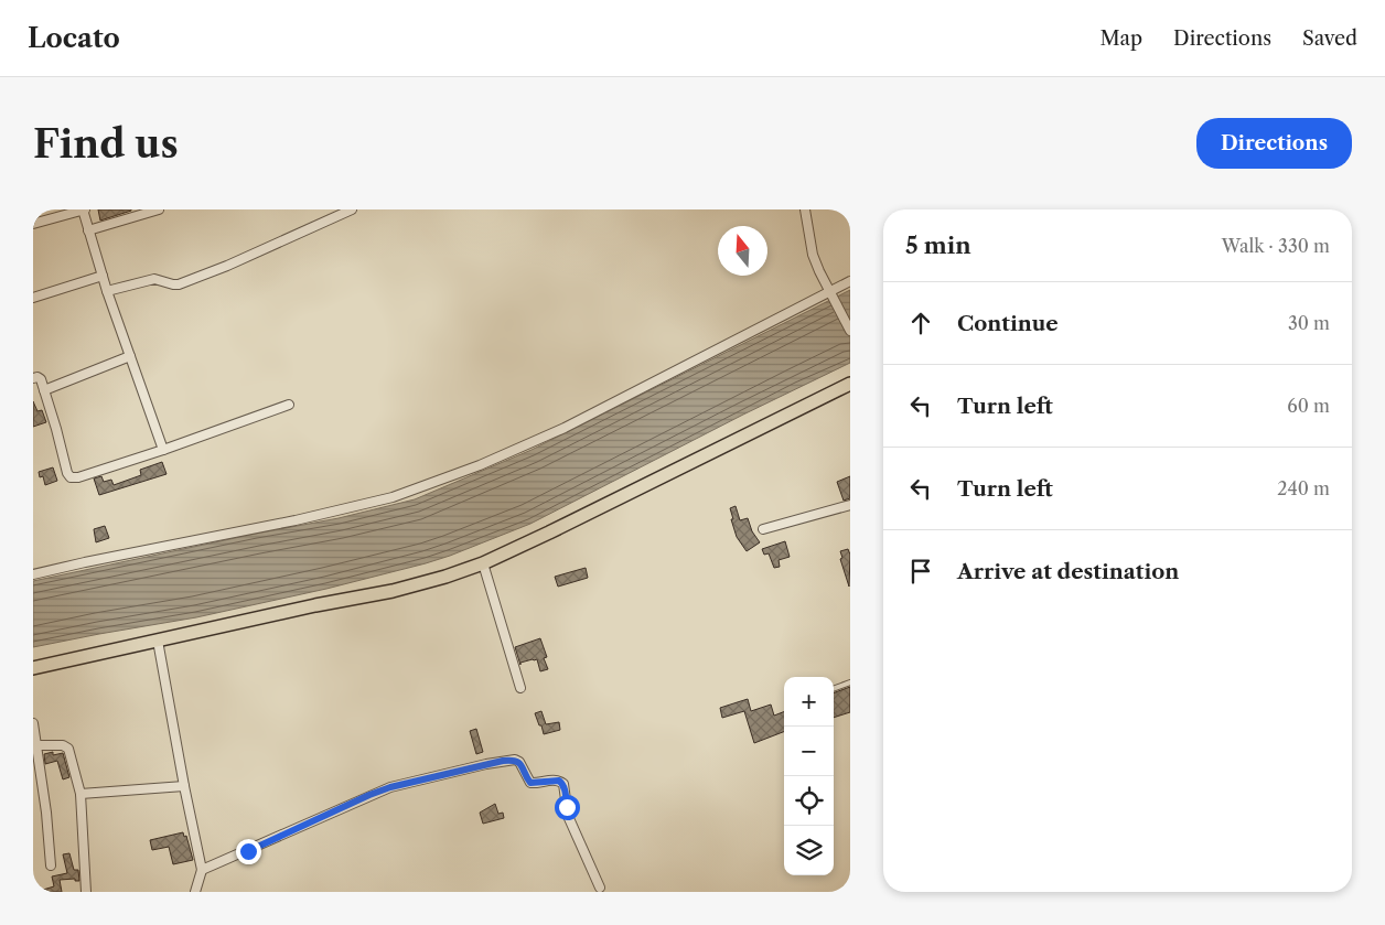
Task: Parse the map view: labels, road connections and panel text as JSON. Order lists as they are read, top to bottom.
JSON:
{
  "north": "top",
  "page": {
    "header": "Locato",
    "nav": ["Map", "Directions", "Saved"],
    "buttons": "Directions",
    "title": "Find us",
    "heading": ["5 min", "Walk · 330 m"],
    "list": [
      ["Continue", "30 m"],
      ["Turn left", "60 m"],
      ["Turn left", "240 m"],
      "Arrive at destination"
    ],
    "map_buttons": ["+", "−"]
  }
}
